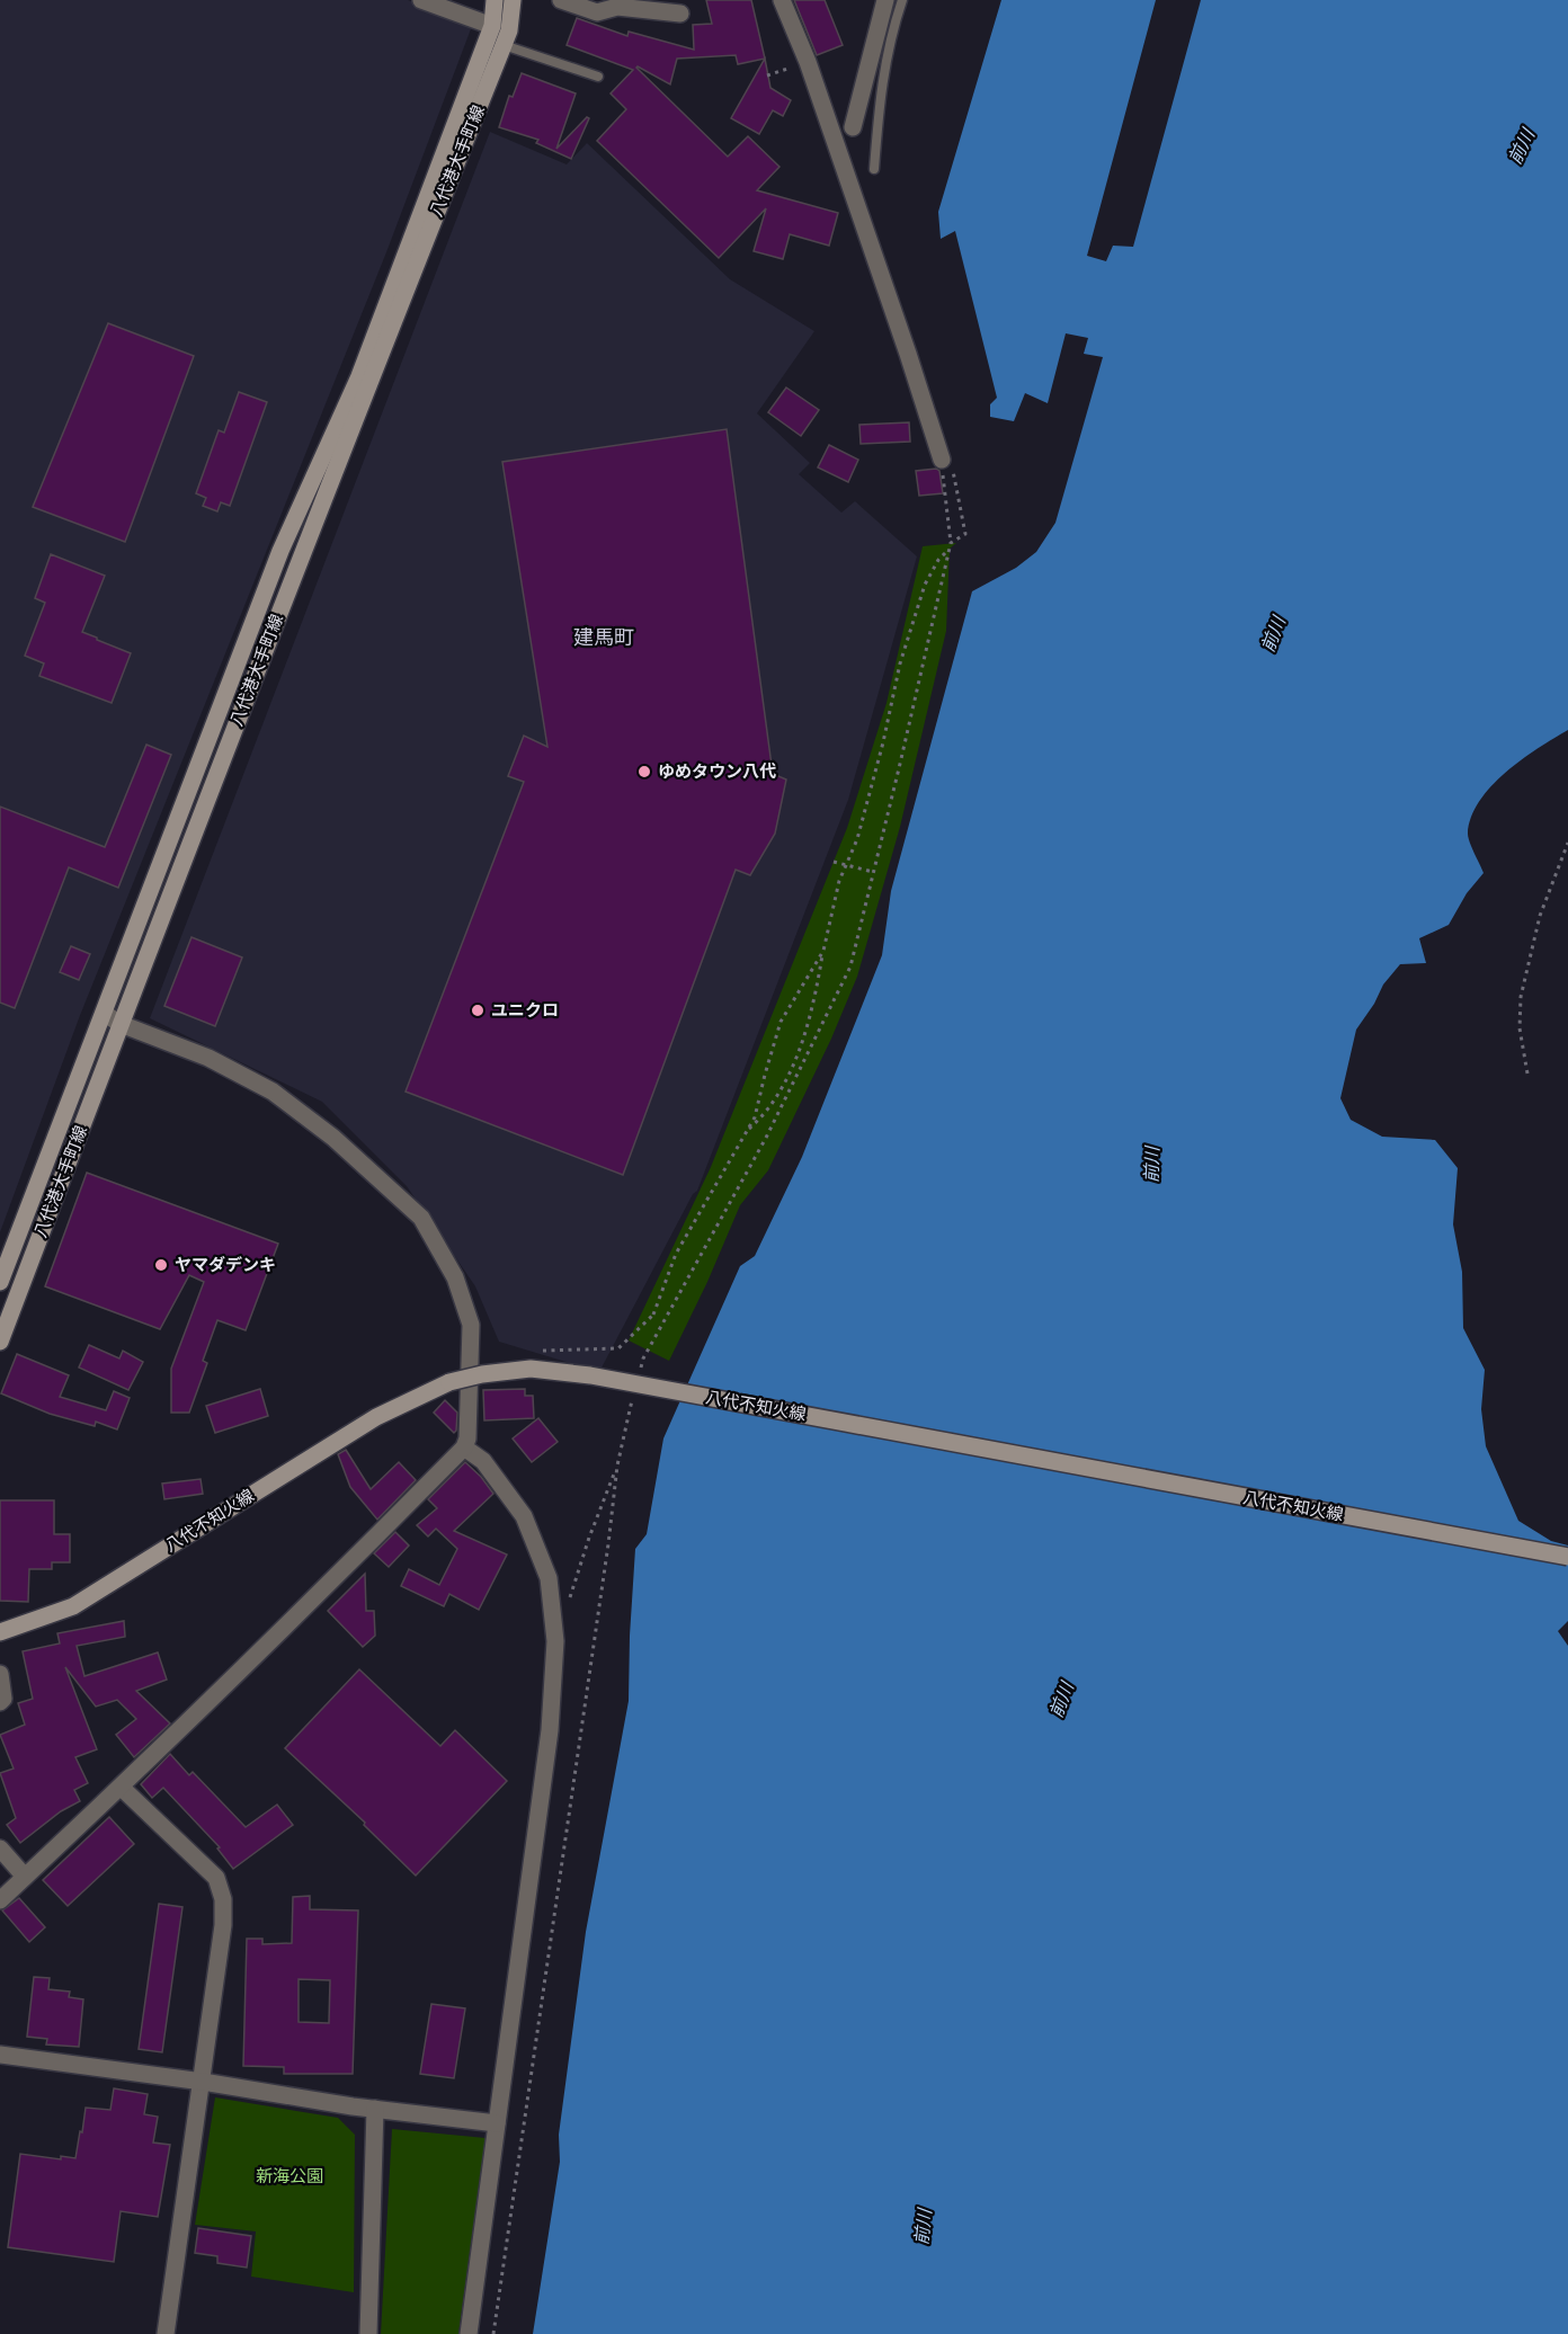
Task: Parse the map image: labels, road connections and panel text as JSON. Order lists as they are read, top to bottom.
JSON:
{
  "streets": {
    "main road": ["八代港大手町線", "八代不知火線"]
  },
  "districts": ["建馬町"],
  "water": ["前川"],
  "parks": ["新海公園"],
  "places": ["ゆめタウン八代", "ユニクロ", "ヤマダデンキ"]
}
